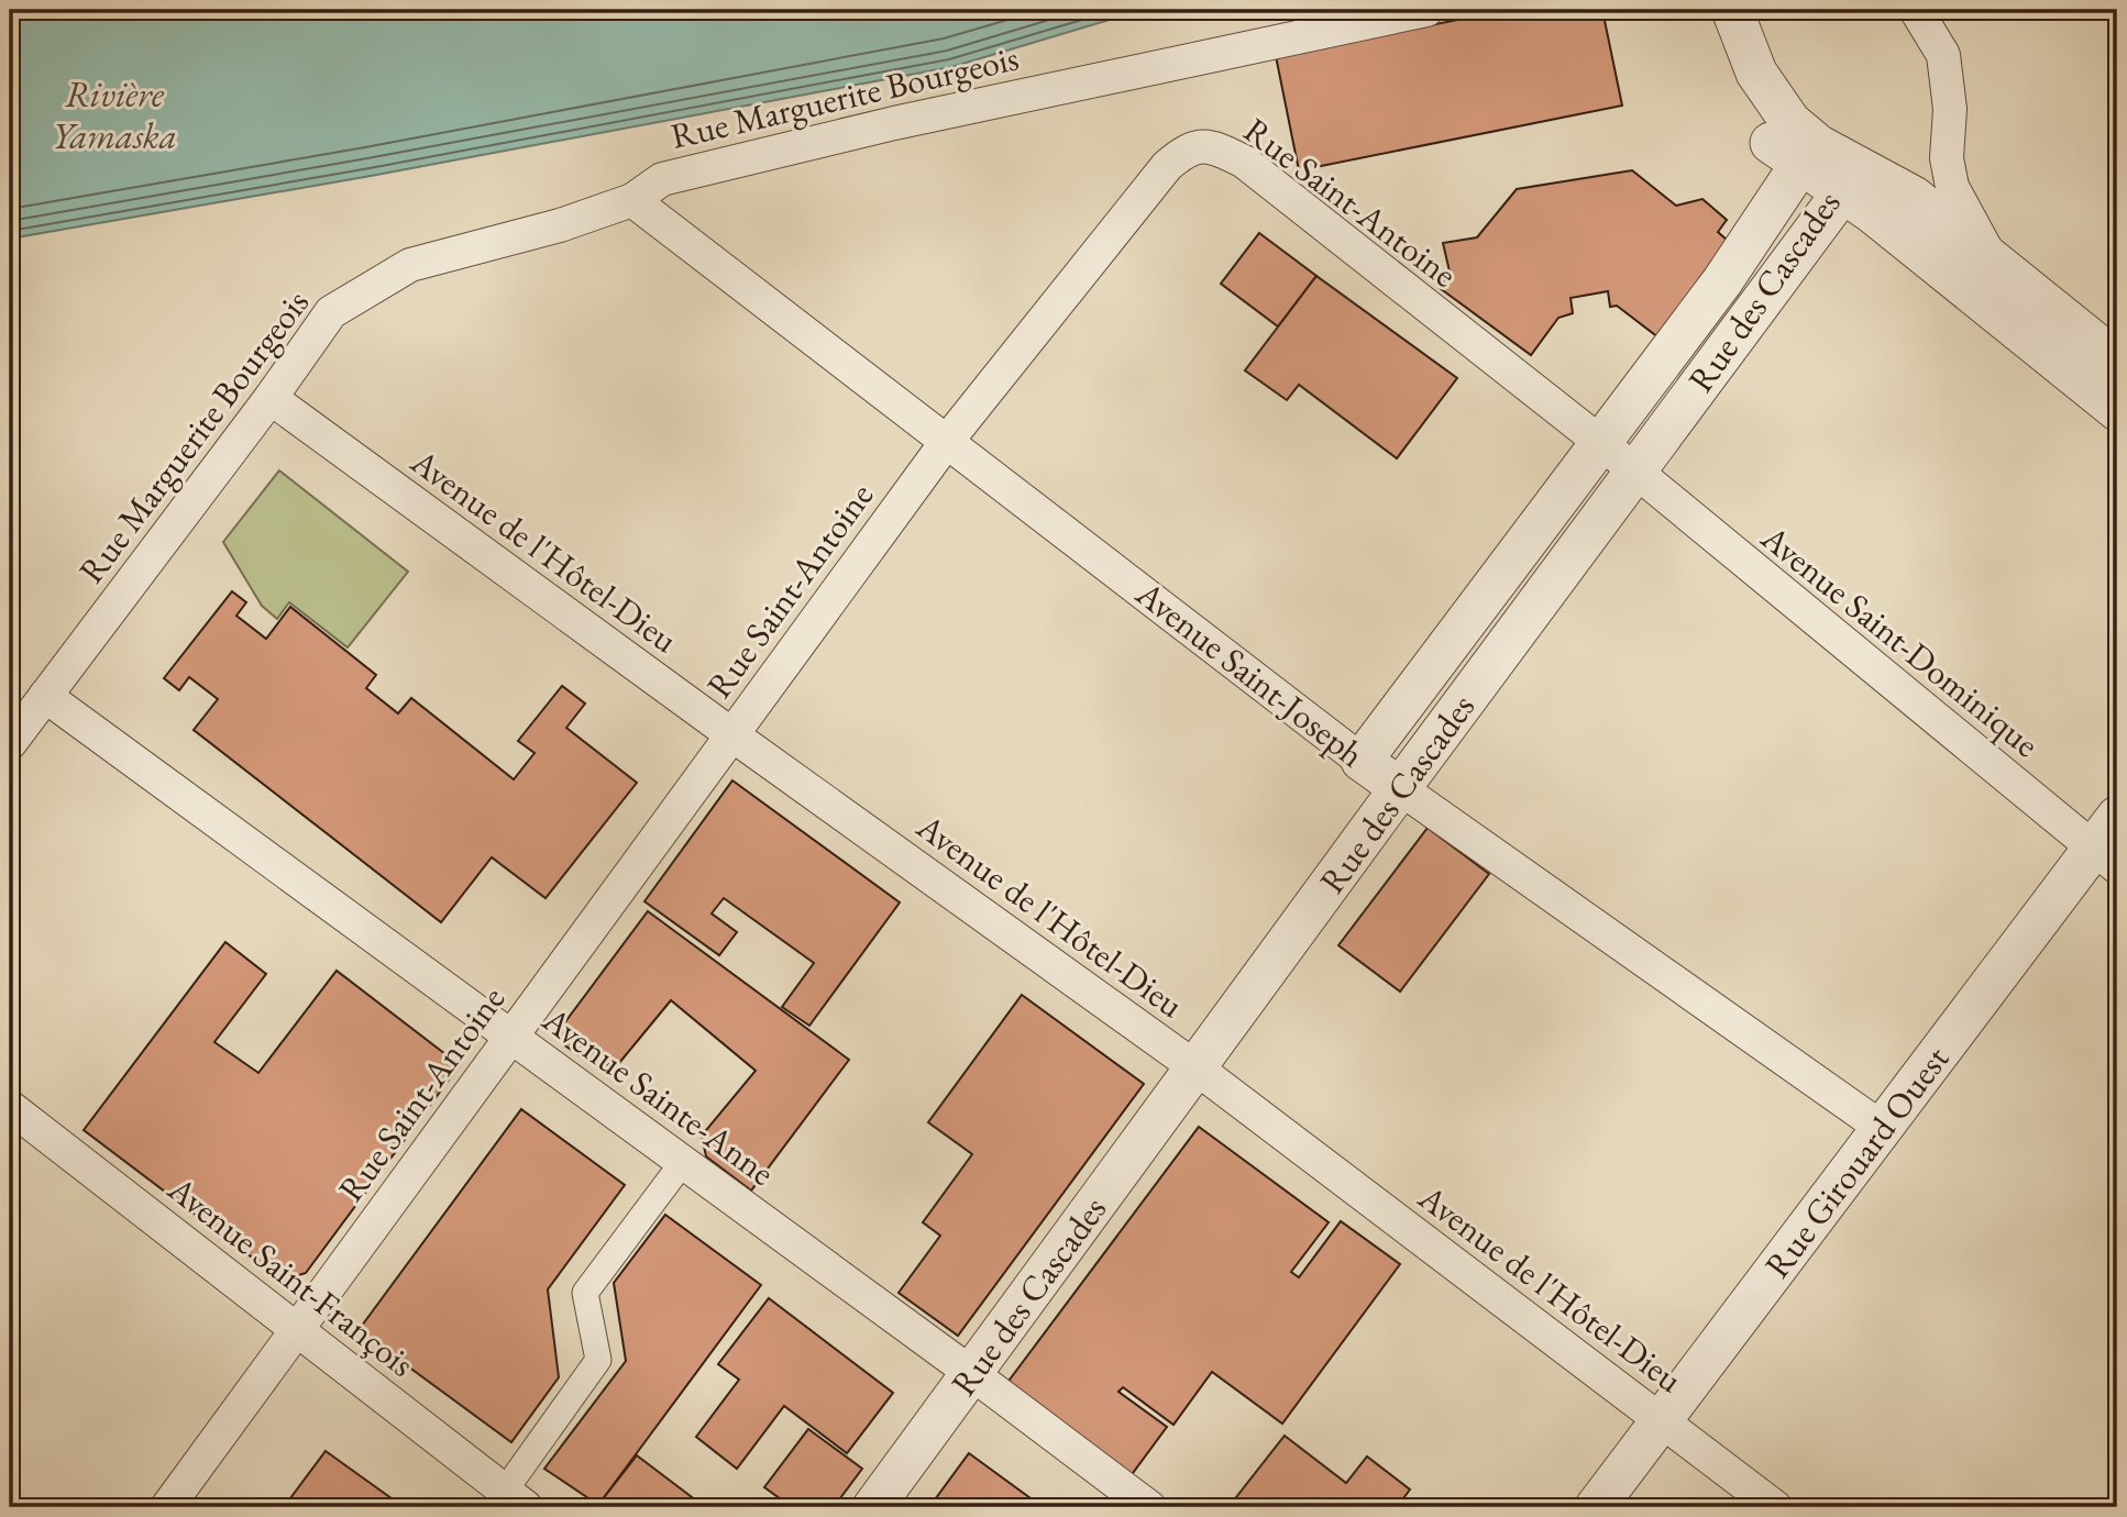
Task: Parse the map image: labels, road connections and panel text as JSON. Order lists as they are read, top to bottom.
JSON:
{
  "streets": {
    "street": [
      "Rue Marguerite Bourgeois",
      "Rue Saint-Antoine",
      "Rue des Cascades",
      "Avenue de l'Hôtel-Dieu",
      "Avenue Saint-Dominique",
      "Avenue Saint-Joseph",
      "Avenue Sainte-Anne",
      "Rue Girouard Ouest",
      "Avenue Saint-François"
    ]
  },
  "crossings": [
    ["Rue Marguerite Bourgeois", "Avenue de l'Hôtel-Dieu"],
    ["Rue Marguerite Bourgeois", "Avenue Saint-Joseph"],
    ["Rue Marguerite Bourgeois", "Avenue Sainte-Anne"],
    ["Rue Saint-Antoine", "Rue des Cascades"],
    ["Rue Saint-Antoine", "Avenue de l'Hôtel-Dieu"],
    ["Rue Saint-Antoine", "Avenue Saint-Dominique"],
    ["Rue Saint-Antoine", "Avenue Saint-Joseph"],
    ["Rue Saint-Antoine", "Avenue Sainte-Anne"],
    ["Rue Saint-Antoine", "Avenue Saint-François"],
    ["Rue des Cascades", "Avenue de l'Hôtel-Dieu"],
    ["Rue des Cascades", "Avenue Saint-Dominique"],
    ["Rue des Cascades", "Avenue Saint-Joseph"],
    ["Rue des Cascades", "Avenue Sainte-Anne"],
    ["Avenue de l'Hôtel-Dieu", "Rue Girouard Ouest"],
    ["Avenue Saint-Dominique", "Rue Girouard Ouest"],
    ["Avenue Saint-Joseph", "Rue Girouard Ouest"]
  ],
  "water": ["Rivière Yamaska"]
}
